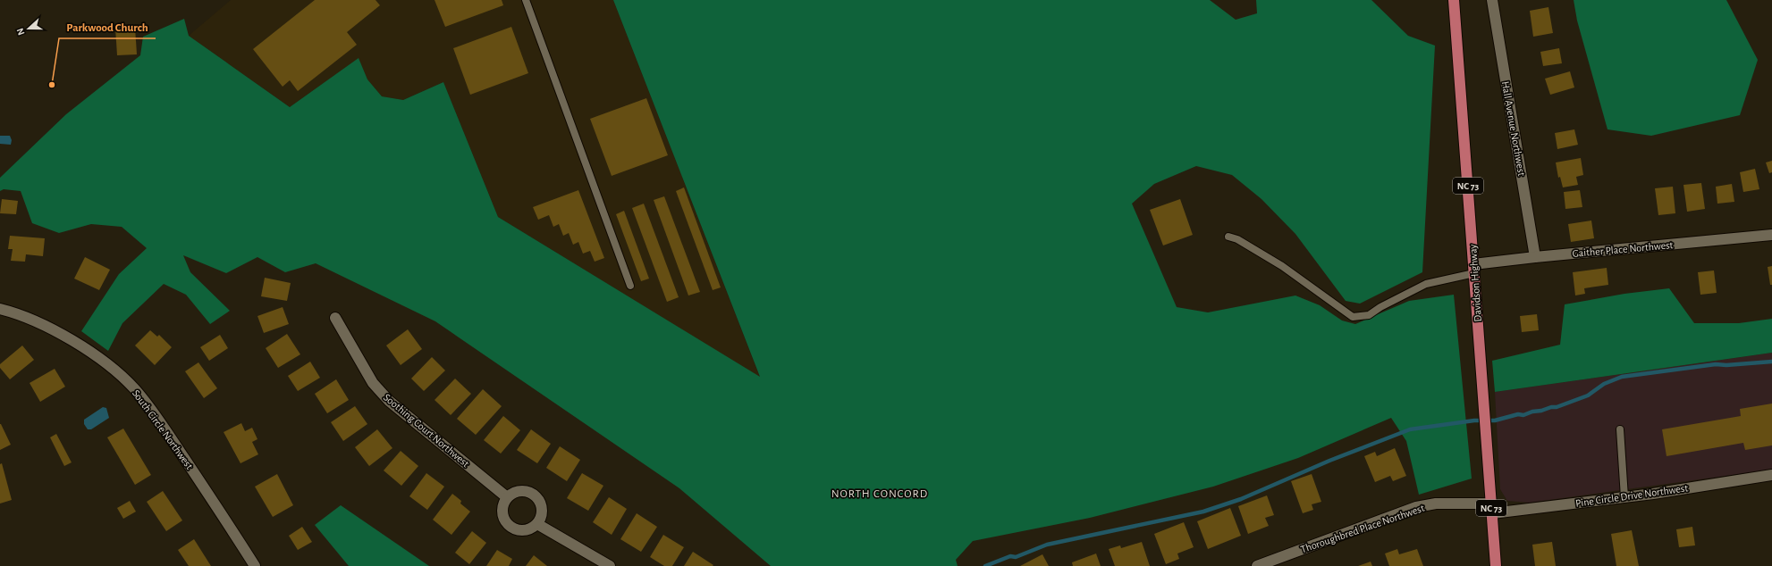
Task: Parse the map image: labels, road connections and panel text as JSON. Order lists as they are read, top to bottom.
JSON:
{
  "streets": {
    "main road": ["NC 73", "Davidson Highway"],
    "street": [
      "Hall Avenue Northwest",
      "Gaither Place Northwest",
      "South Circle Northwest",
      "Soothing Court Northwest",
      "Pine Circle Drive Northwest",
      "Thoroughbred Place Northwest"
    ]
  },
  "crossings": [
    ["Hall Avenue Northwest", "Gaither Place Northwest"],
    ["Gaither Place Northwest", "Davidson Highway"],
    ["Davidson Highway", "Pine Circle Drive Northwest"],
    ["Davidson Highway", "Thoroughbred Place Northwest"],
    ["Pine Circle Drive Northwest", "Thoroughbred Place Northwest"]
  ],
  "districts": ["NORTH CONCORD"],
  "places": ["Parkwood Church"],
  "north": "left"
}
